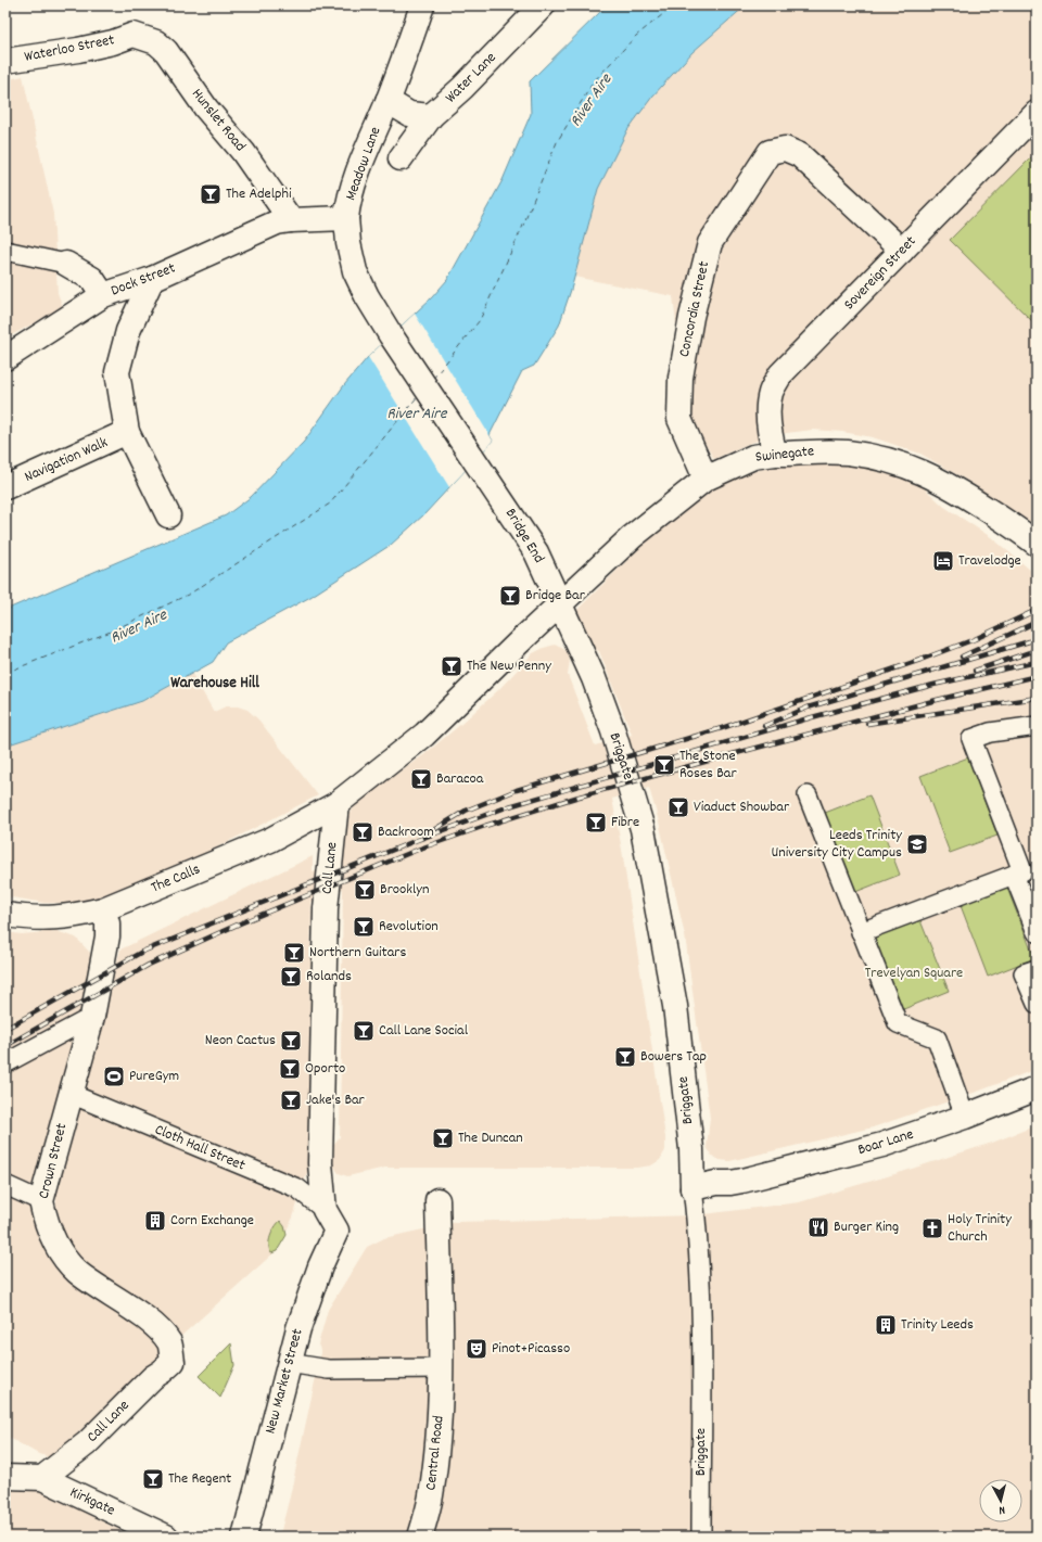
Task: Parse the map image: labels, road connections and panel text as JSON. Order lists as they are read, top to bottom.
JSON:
{
  "streets": {
    "street": [
      "Waterloo Street",
      "Water Lane",
      "Hunslet Road",
      "Meadow Lane",
      "Sovereign Street",
      "Dock Street",
      "Concordia Street",
      "Swinegate",
      "Navigation Walk",
      "Bridge End",
      "Briggate",
      "Call Lane",
      "The Calls",
      "Boar Lane",
      "Cloth Hall Street",
      "Crown Street",
      "New Market Street",
      "Central Road",
      "Kirkgate"
    ]
  },
  "crossings": [
    ["Waterloo Street", "Hunslet Road"],
    ["Water Lane", "Meadow Lane"],
    ["Hunslet Road", "Dock Street"],
    ["Meadow Lane", "Dock Street"],
    ["Meadow Lane", "Bridge End"],
    ["Sovereign Street", "Concordia Street"],
    ["Sovereign Street", "Swinegate"],
    ["Dock Street", "Navigation Walk"],
    ["Concordia Street", "Swinegate"],
    ["Swinegate", "Bridge End"],
    ["Swinegate", "Briggate"],
    ["Bridge End", "Briggate"],
    ["Briggate", "Boar Lane"],
    ["Call Lane", "The Calls"],
    ["Call Lane", "Cloth Hall Street"],
    ["Call Lane", "Crown Street"],
    ["Call Lane", "New Market Street"],
    ["Call Lane", "Kirkgate"],
    ["The Calls", "Crown Street"],
    ["Cloth Hall Street", "Crown Street"],
    ["Cloth Hall Street", "New Market Street"]
  ],
  "districts": ["Warehouse Hill"],
  "water": ["River Aire"],
  "parks": ["Trevelyan Square"],
  "places": {
    "bar": [
      "The Adelphi",
      "Bridge Bar",
      "The New Penny",
      "The Stone Roses Bar",
      "Baracoa",
      "Viaduct Showbar",
      "Fibre",
      "Backroom",
      "Brooklyn",
      "Revolution",
      "Northern Guitars",
      "Rolands",
      "Call Lane Social",
      "Neon Cactus",
      "Bowers Tap",
      "Oporto",
      "Jake's Bar",
      "The Duncan",
      "The Regent"
    ],
    "hotel": ["Travelodge"],
    "school or university": ["Leeds Trinity University City Campus"],
    "sports": ["PureGym"],
    "building": ["Corn Exchange", "Trinity Leeds"],
    "restaurant": ["Burger King"],
    "church": ["Holy Trinity Church"],
    "theatre": ["Pinot+Picasso"]
  },
  "north": "bottom"
}
